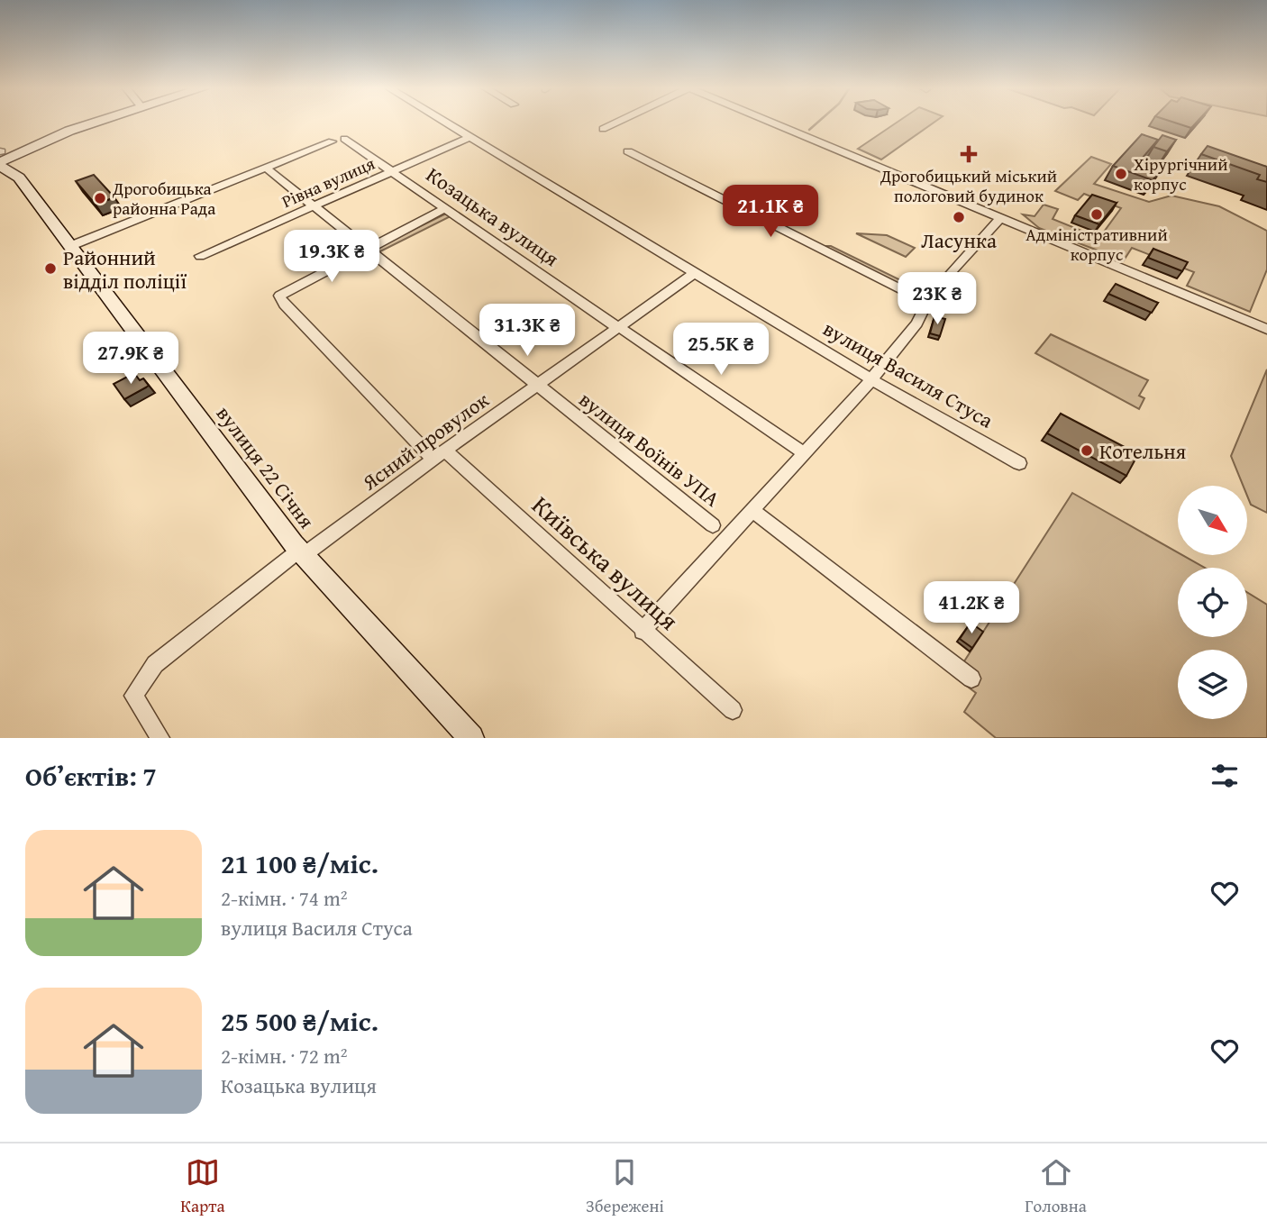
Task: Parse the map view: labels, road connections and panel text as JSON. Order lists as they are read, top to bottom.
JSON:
{
  "streets": {
    "street": [
      "Рівна вулиця",
      "Козацька вулиця",
      "вулиця Василя Стуса",
      "Ясний провулок",
      "вулиця Воїнів УПА",
      "вулиця 22 Січня",
      "Київська вулиця"
    ]
  },
  "crossings": [
    ["Рівна вулиця", "Козацька вулиця"],
    ["Рівна вулиця", "вулиця Василя Стуса"],
    ["Рівна вулиця", "вулиця Воїнів УПА"],
    ["Козацька вулиця", "Ясний провулок"],
    ["вулиця Василя Стуса", "Ясний провулок"],
    ["Ясний провулок", "вулиця Воїнів УПА"],
    ["Ясний провулок", "вулиця 22 Січня"],
    ["Ясний провулок", "Київська вулиця"],
    ["вулиця Воїнів УПА", "Київська вулиця"]
  ],
  "places": {
    "health": ["Дрогобицький міський пологовий будинок"],
    "other": [
      "Хірургічний корпус",
      "Дрогобицька районна Рада",
      "Адміністративний корпус",
      "Ласунка",
      "Районний відділ поліції",
      "Котельня"
    ]
  },
  "north": "bottom right",
  "page": {
    "price": [
      "21.1K ₴",
      "19.3K ₴",
      "23K ₴",
      "31.3K ₴",
      "25.5K ₴",
      "27.9K ₴",
      "41.2K ₴"
    ],
    "heading": "Об’єктів: 7",
    "list": [
      {
        "name": "21 100 ₴/міс.",
        "note": "2-кімн. · 74 m² · вулиця Василя Стуса"
      },
      {
        "name": "25 500 ₴/міс.",
        "note": "2-кімн. · 72 m² · Козацька вулиця"
      }
    ],
    "tabs": ["Карта", "Збережені", "Головна"]
  }
}
